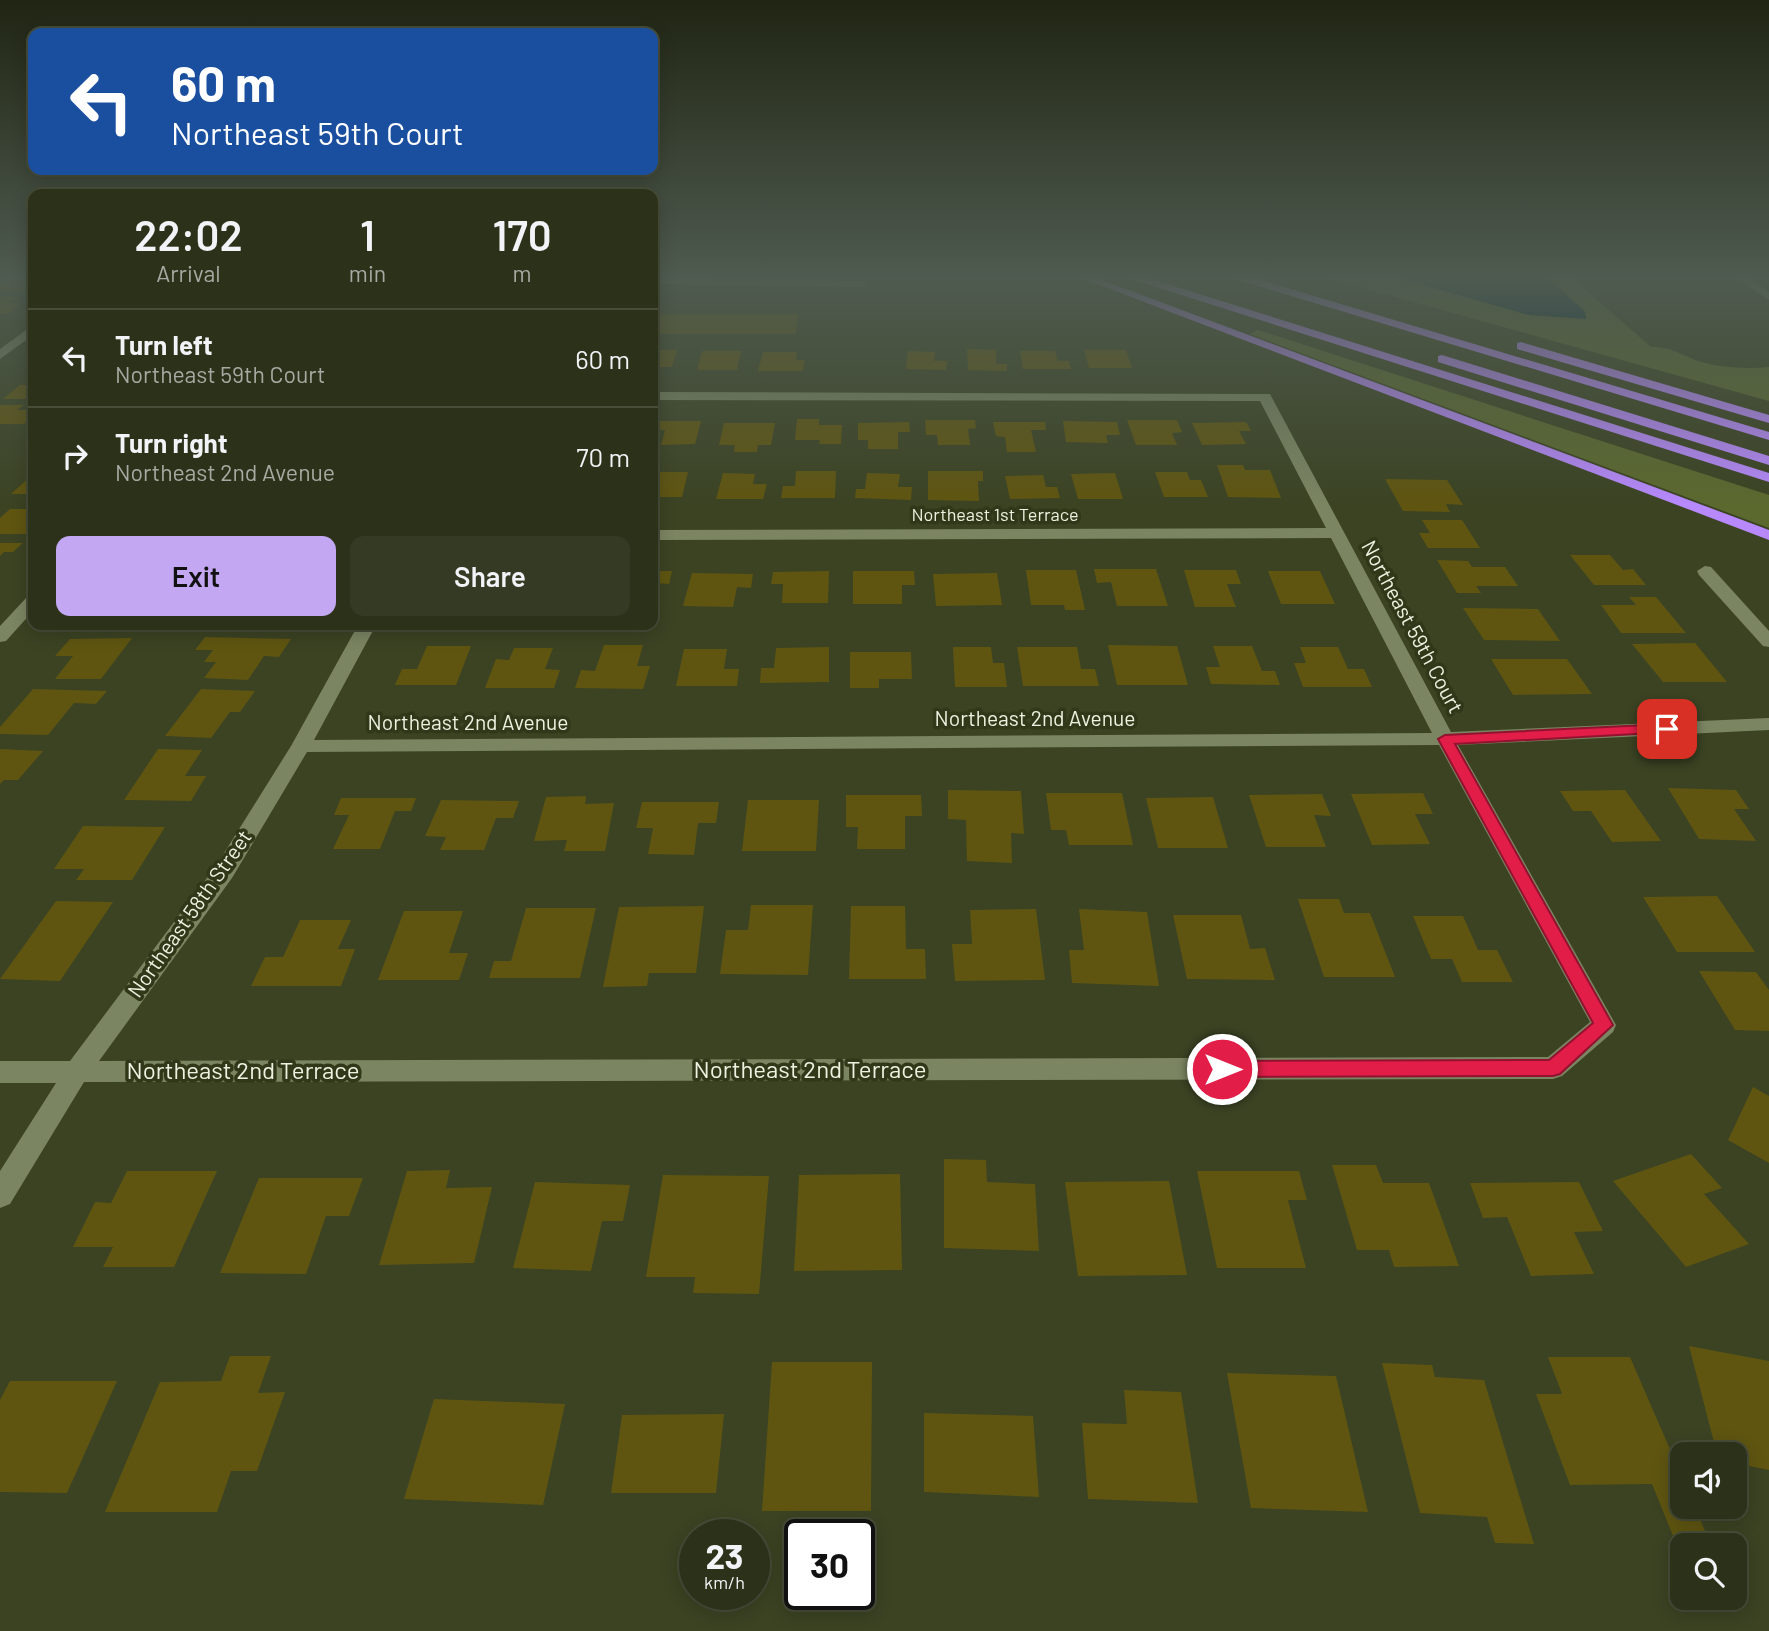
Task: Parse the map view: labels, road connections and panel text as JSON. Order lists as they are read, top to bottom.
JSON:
{
  "streets": {
    "street": [
      "Northeast 1st Terrace",
      "Northeast 59th Court",
      "Northeast 2nd Avenue",
      "Northeast 58th Street",
      "Northeast 2nd Terrace"
    ]
  },
  "crossings": [
    ["Northeast 1st Terrace", "Northeast 59th Court"],
    ["Northeast 59th Court", "Northeast 2nd Avenue"],
    ["Northeast 59th Court", "Northeast 2nd Terrace"],
    ["Northeast 2nd Avenue", "Northeast 58th Street"],
    ["Northeast 58th Street", "Northeast 2nd Terrace"]
  ],
  "page": {
    "turn": ["60 m", "Northeast 59th Court"],
    "eta": [
      "22:02",
      "Arrival",
      "1",
      "min",
      "170",
      "m"
    ],
    "list": [
      {
        "name": "Turn left",
        "note": "Northeast 59th Court",
        "value": "60 m"
      },
      {
        "name": "Turn right",
        "note": "Northeast 2nd Avenue",
        "value": "70 m"
      }
    ],
    "buttons": ["Exit", "Share"],
    "speed": "23 km/h",
    "limit": "30"
  }
}
